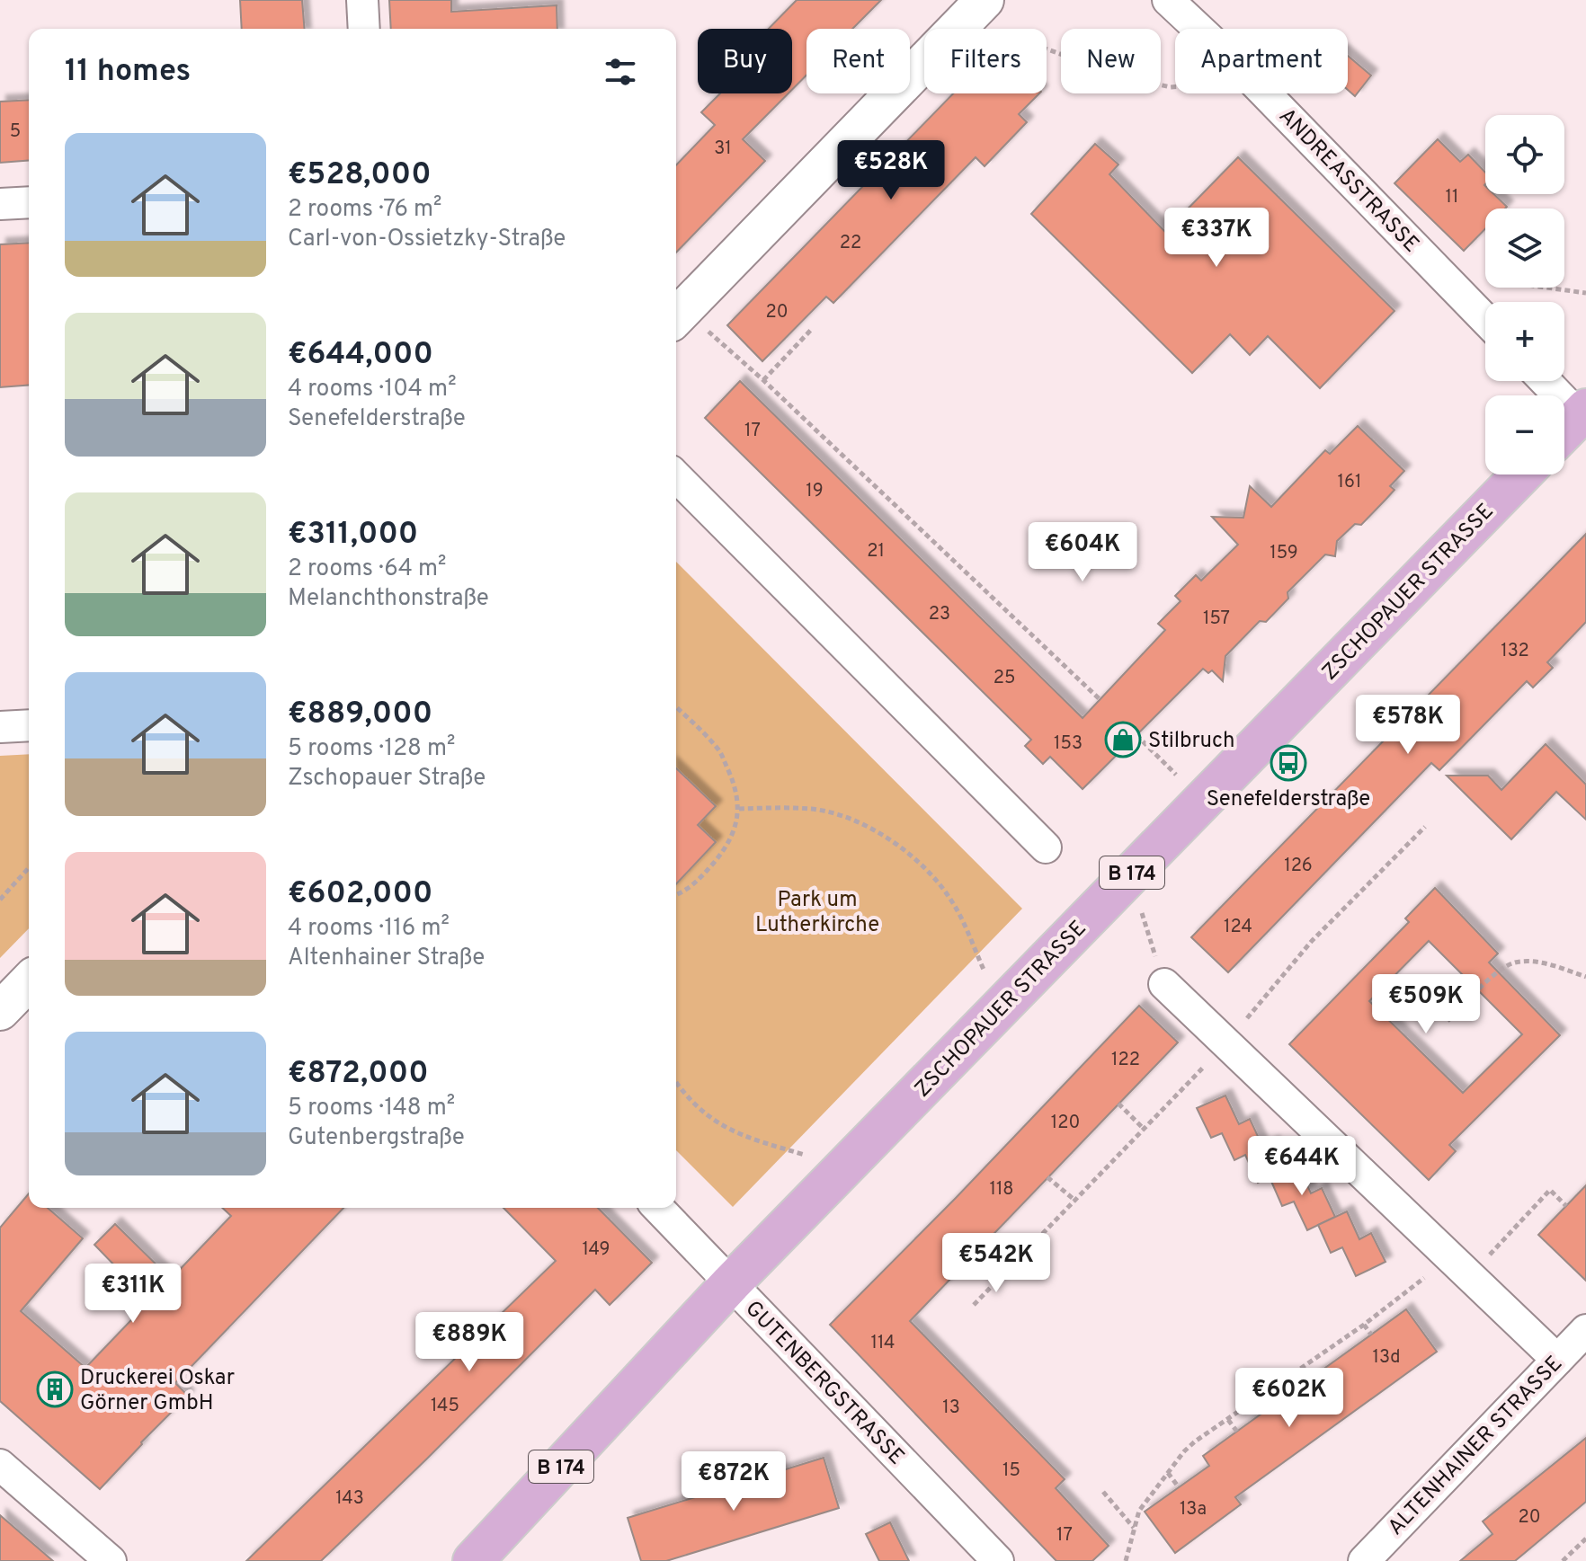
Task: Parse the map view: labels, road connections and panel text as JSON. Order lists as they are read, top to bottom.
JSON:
{
  "streets": {
    "main road": ["ZSCHOPAUER STRASSE", "B 174"],
    "street": ["ANDREASSTRASSE", "GUTENBERGSTRASSE", "ALTENHAINER STRASSE"]
  },
  "crossings": [
    ["ZSCHOPAUER STRASSE", "GUTENBERGSTRASSE"]
  ],
  "parks": ["Park um Lutherkirche"],
  "places": {
    "shop": ["Stilbruch"],
    "bus stop": ["Senefelderstraße"],
    "building": ["Druckerei Oskar Görner GmbH"]
  },
  "house_numbers": [
    "5",
    "31",
    "11",
    "22",
    "20",
    "17",
    "161",
    "19",
    "21",
    "159",
    "23",
    "157",
    "132",
    "25",
    "153",
    "126",
    "124",
    "122",
    "120",
    "118",
    "149",
    "114",
    "13d",
    "145",
    "13",
    "15",
    "143",
    "13a",
    "20",
    "17"
  ],
  "page": {
    "chip": [
      "Buy",
      "Rent",
      "Filters",
      "New",
      "Apartment"
    ],
    "heading": "11 homes",
    "map_buttons": ["+", "−"],
    "list": [
      {
        "name": "€528,000",
        "note": "2 rooms · 76 m² · Carl-von-Ossietzky-Straße"
      },
      {
        "name": "€644,000",
        "note": "4 rooms · 104 m² · Senefelderstraße"
      },
      {
        "name": "€311,000",
        "note": "2 rooms · 64 m² · Melanchthonstraße"
      },
      {
        "name": "€889,000",
        "note": "5 rooms · 128 m² · Zschopauer Straße"
      },
      {
        "name": "€602,000",
        "note": "4 rooms · 116 m² · Altenhainer Straße"
      },
      {
        "name": "€872,000",
        "note": "5 rooms · 148 m² · Gutenbergstraße"
      }
    ],
    "price": [
      "€528K",
      "€337K",
      "€604K",
      "€578K",
      "€509K",
      "€644K",
      "€542K",
      "€311K",
      "€889K",
      "€602K",
      "€872K"
    ]
  }
}
